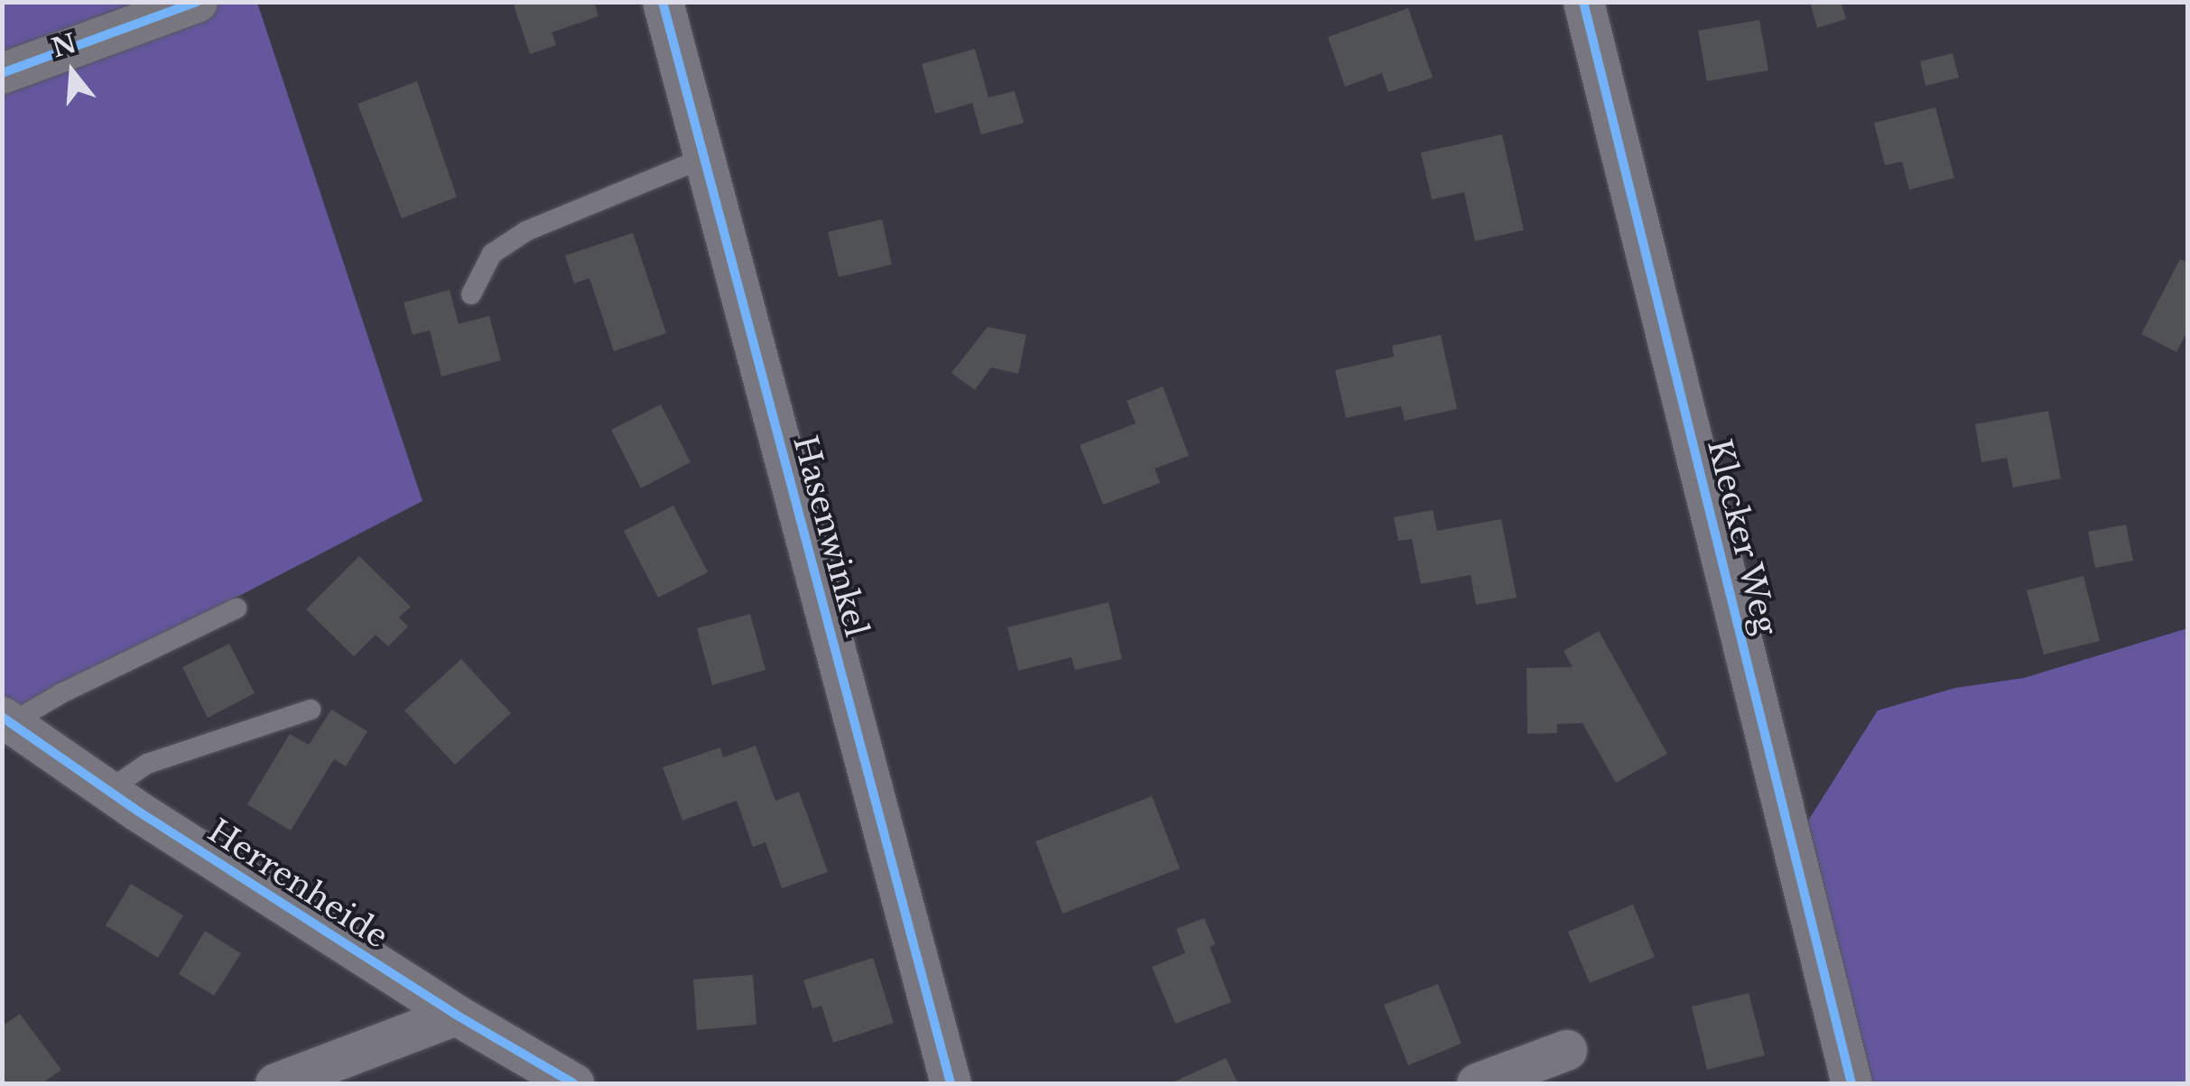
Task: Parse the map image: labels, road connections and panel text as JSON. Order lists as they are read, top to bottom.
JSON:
{
  "streets": {
    "street": ["Hasenwinkel", "Klecker Weg", "Herrenheide"]
  },
  "north": "top"
}
